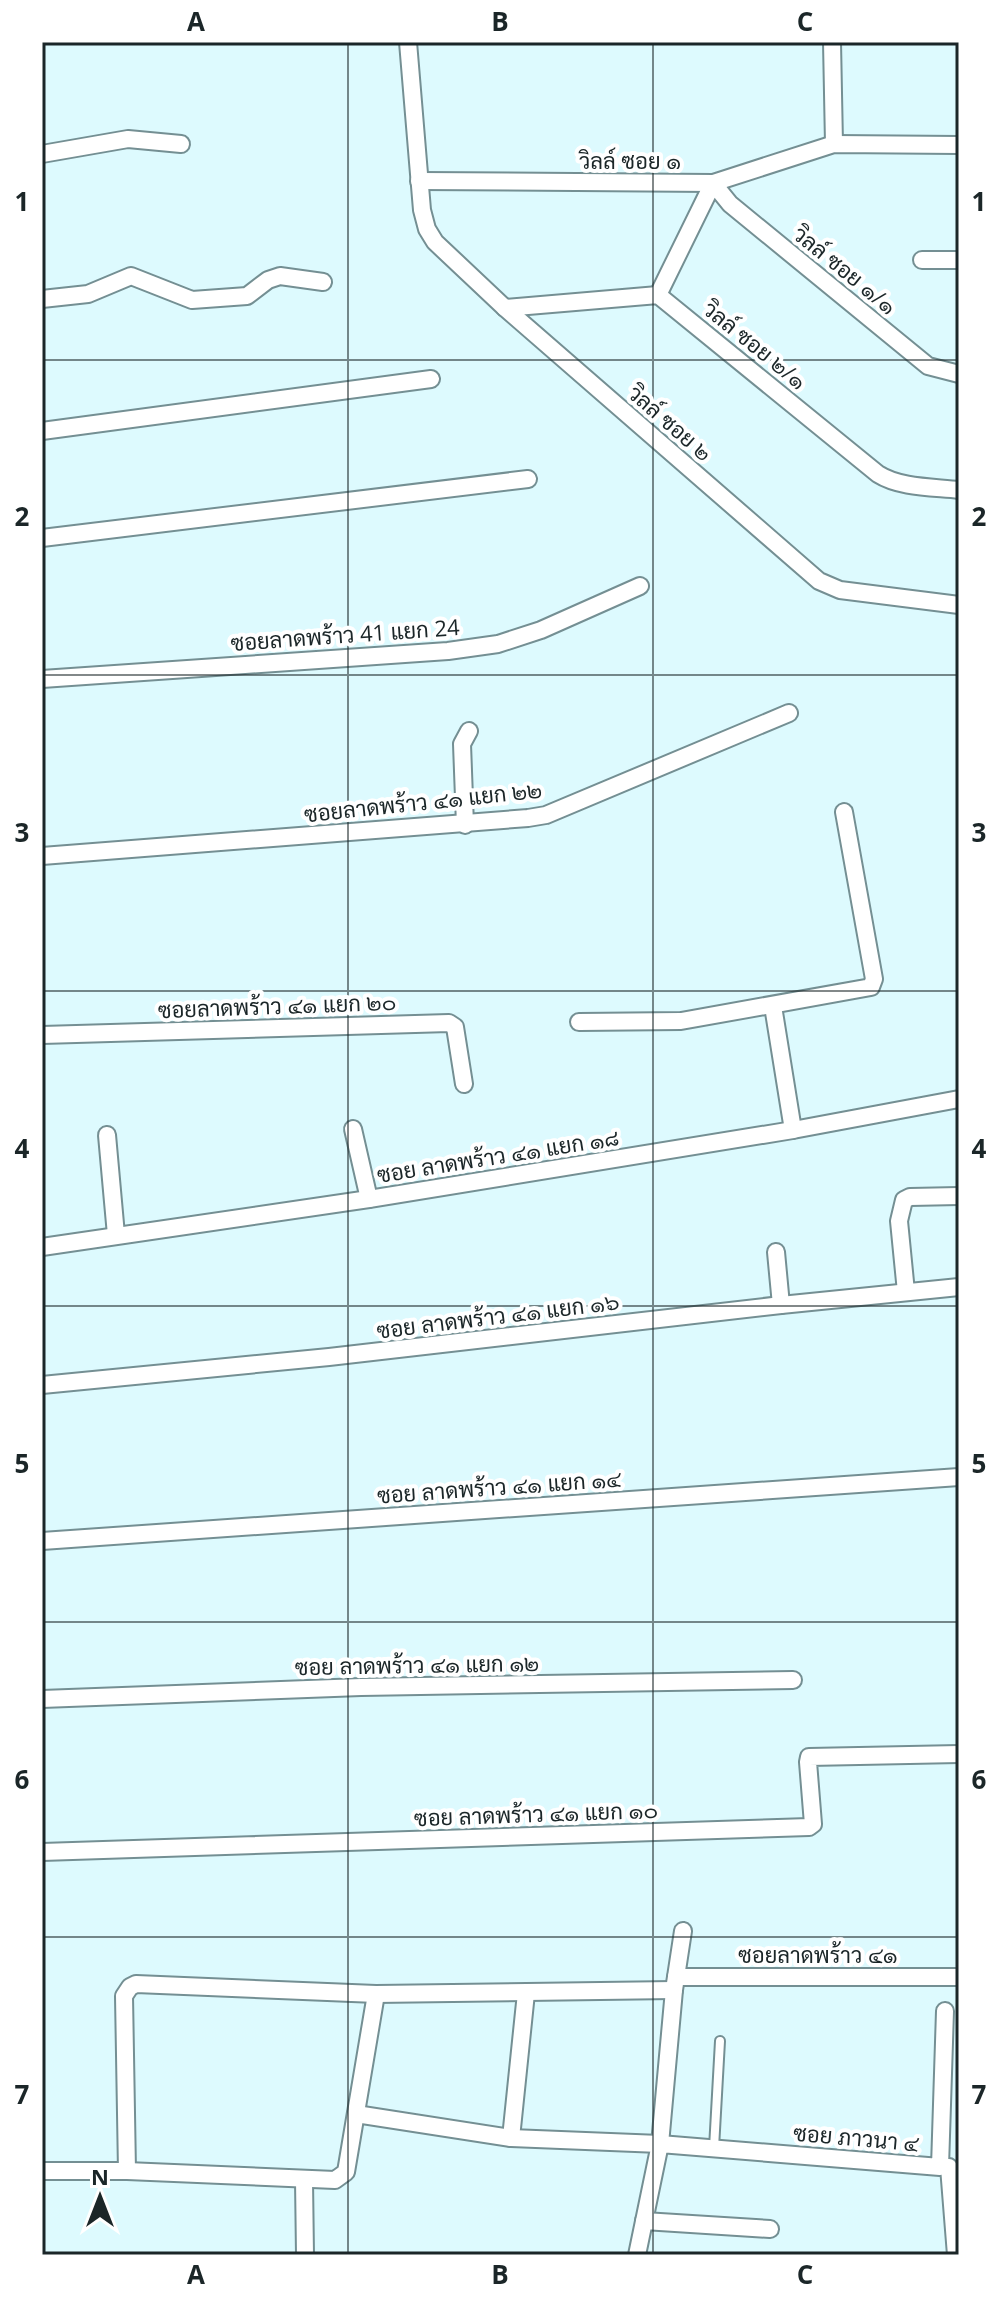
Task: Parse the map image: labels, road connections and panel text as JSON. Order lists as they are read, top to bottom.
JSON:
{
  "streets": {
    "street": [
      "วิลล์ ซอย ๑",
      "วิลล์ ซอย ๑/๑",
      "วิลล์ ซอย ๒/๑",
      "วิลล์ ซอย ๒",
      "ซอยลาดพร้าว 41 แยก 24",
      "ซอยลาดพร้าว ๔๑ แยก ๒๒",
      "ซอยลาดพร้าว ๔๑ แยก ๒๐",
      "ซอย ลาดพร้าว ๔๑ แยก ๑๘",
      "ซอย ลาดพร้าว ๔๑ แยก ๑๖",
      "ซอย ลาดพร้าว ๔๑ แยก ๑๔",
      "ซอย ลาดพร้าว ๔๑ แยก ๑๒",
      "ซอย ลาดพร้าว ๔๑ แยก ๑๐",
      "ซอยลาดพร้าว ๔๑",
      "ซอย ภาวนา ๔"
    ]
  },
  "crossings": [
    ["วิลล์ ซอย ๑", "วิลล์ ซอย ๑/๑"],
    ["วิลล์ ซอย ๑", "วิลล์ ซอย ๒"]
  ],
  "north": "top",
  "grid": {
    "columns": ["A", "B", "C"],
    "rows": [
      "1",
      "2",
      "3",
      "4",
      "5",
      "6",
      "7"
    ]
  }
}
